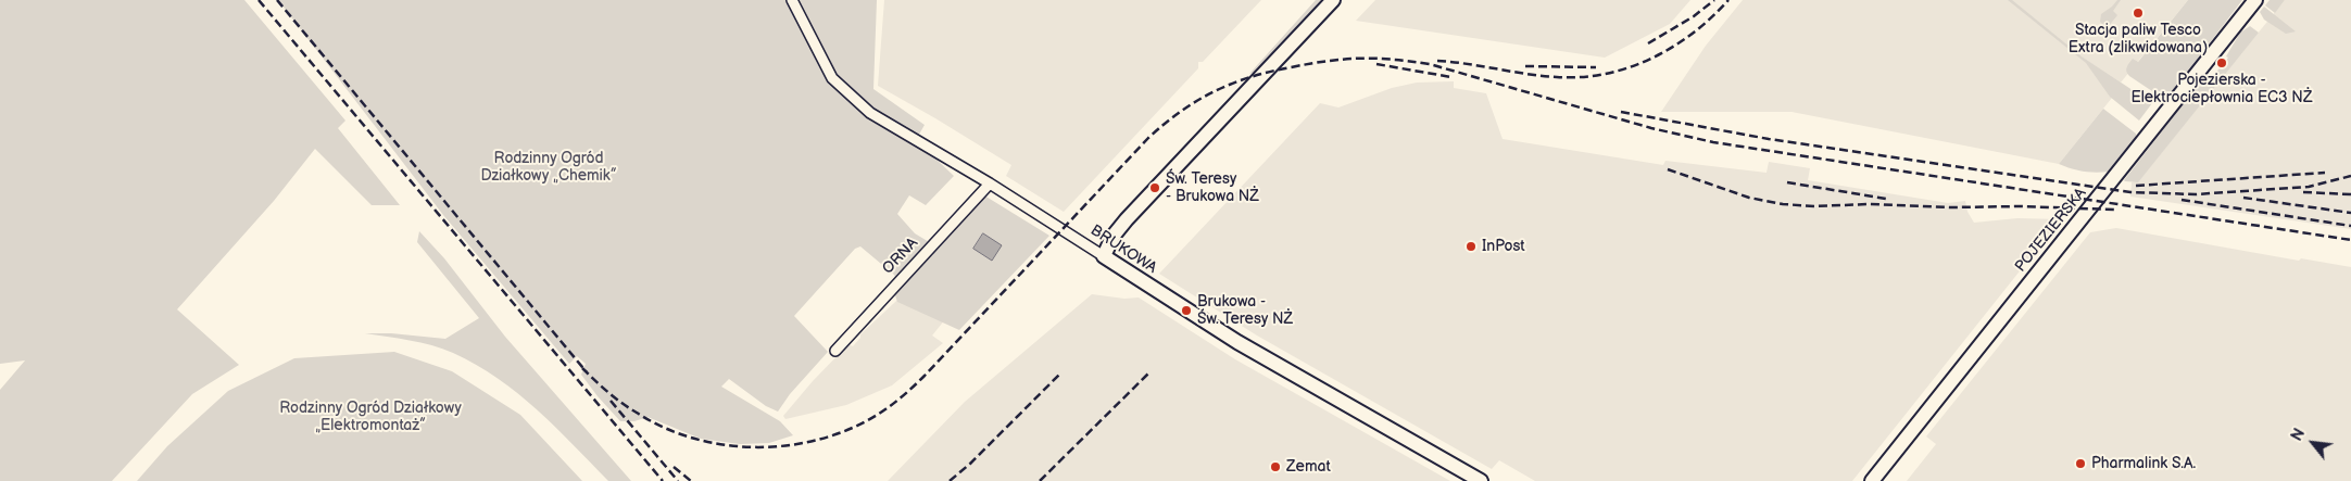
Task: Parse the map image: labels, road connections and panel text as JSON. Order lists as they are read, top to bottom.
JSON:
{
  "streets": {
    "street": ["POJEZIERSKA", "BRUKOWA", "ORNA"]
  },
  "crossings": [
    ["BRUKOWA", "ORNA"]
  ],
  "parks": ["Rodzinny Ogród Działkowy „Chemik”", "Rodzinny Ogród Działkowy „Elektromontaż”"],
  "places": [
    "Stacja paliw Tesco Extra (zlikwidowana)",
    "Pojezierska - Elektrociepłownia EC3 NŻ",
    "Św. Teresy - Brukowa NŻ",
    "InPost",
    "Brukowa - Św. Teresy NŻ",
    "Pharmalink S.A.",
    "Zemat"
  ],
  "north": "top left"
}
